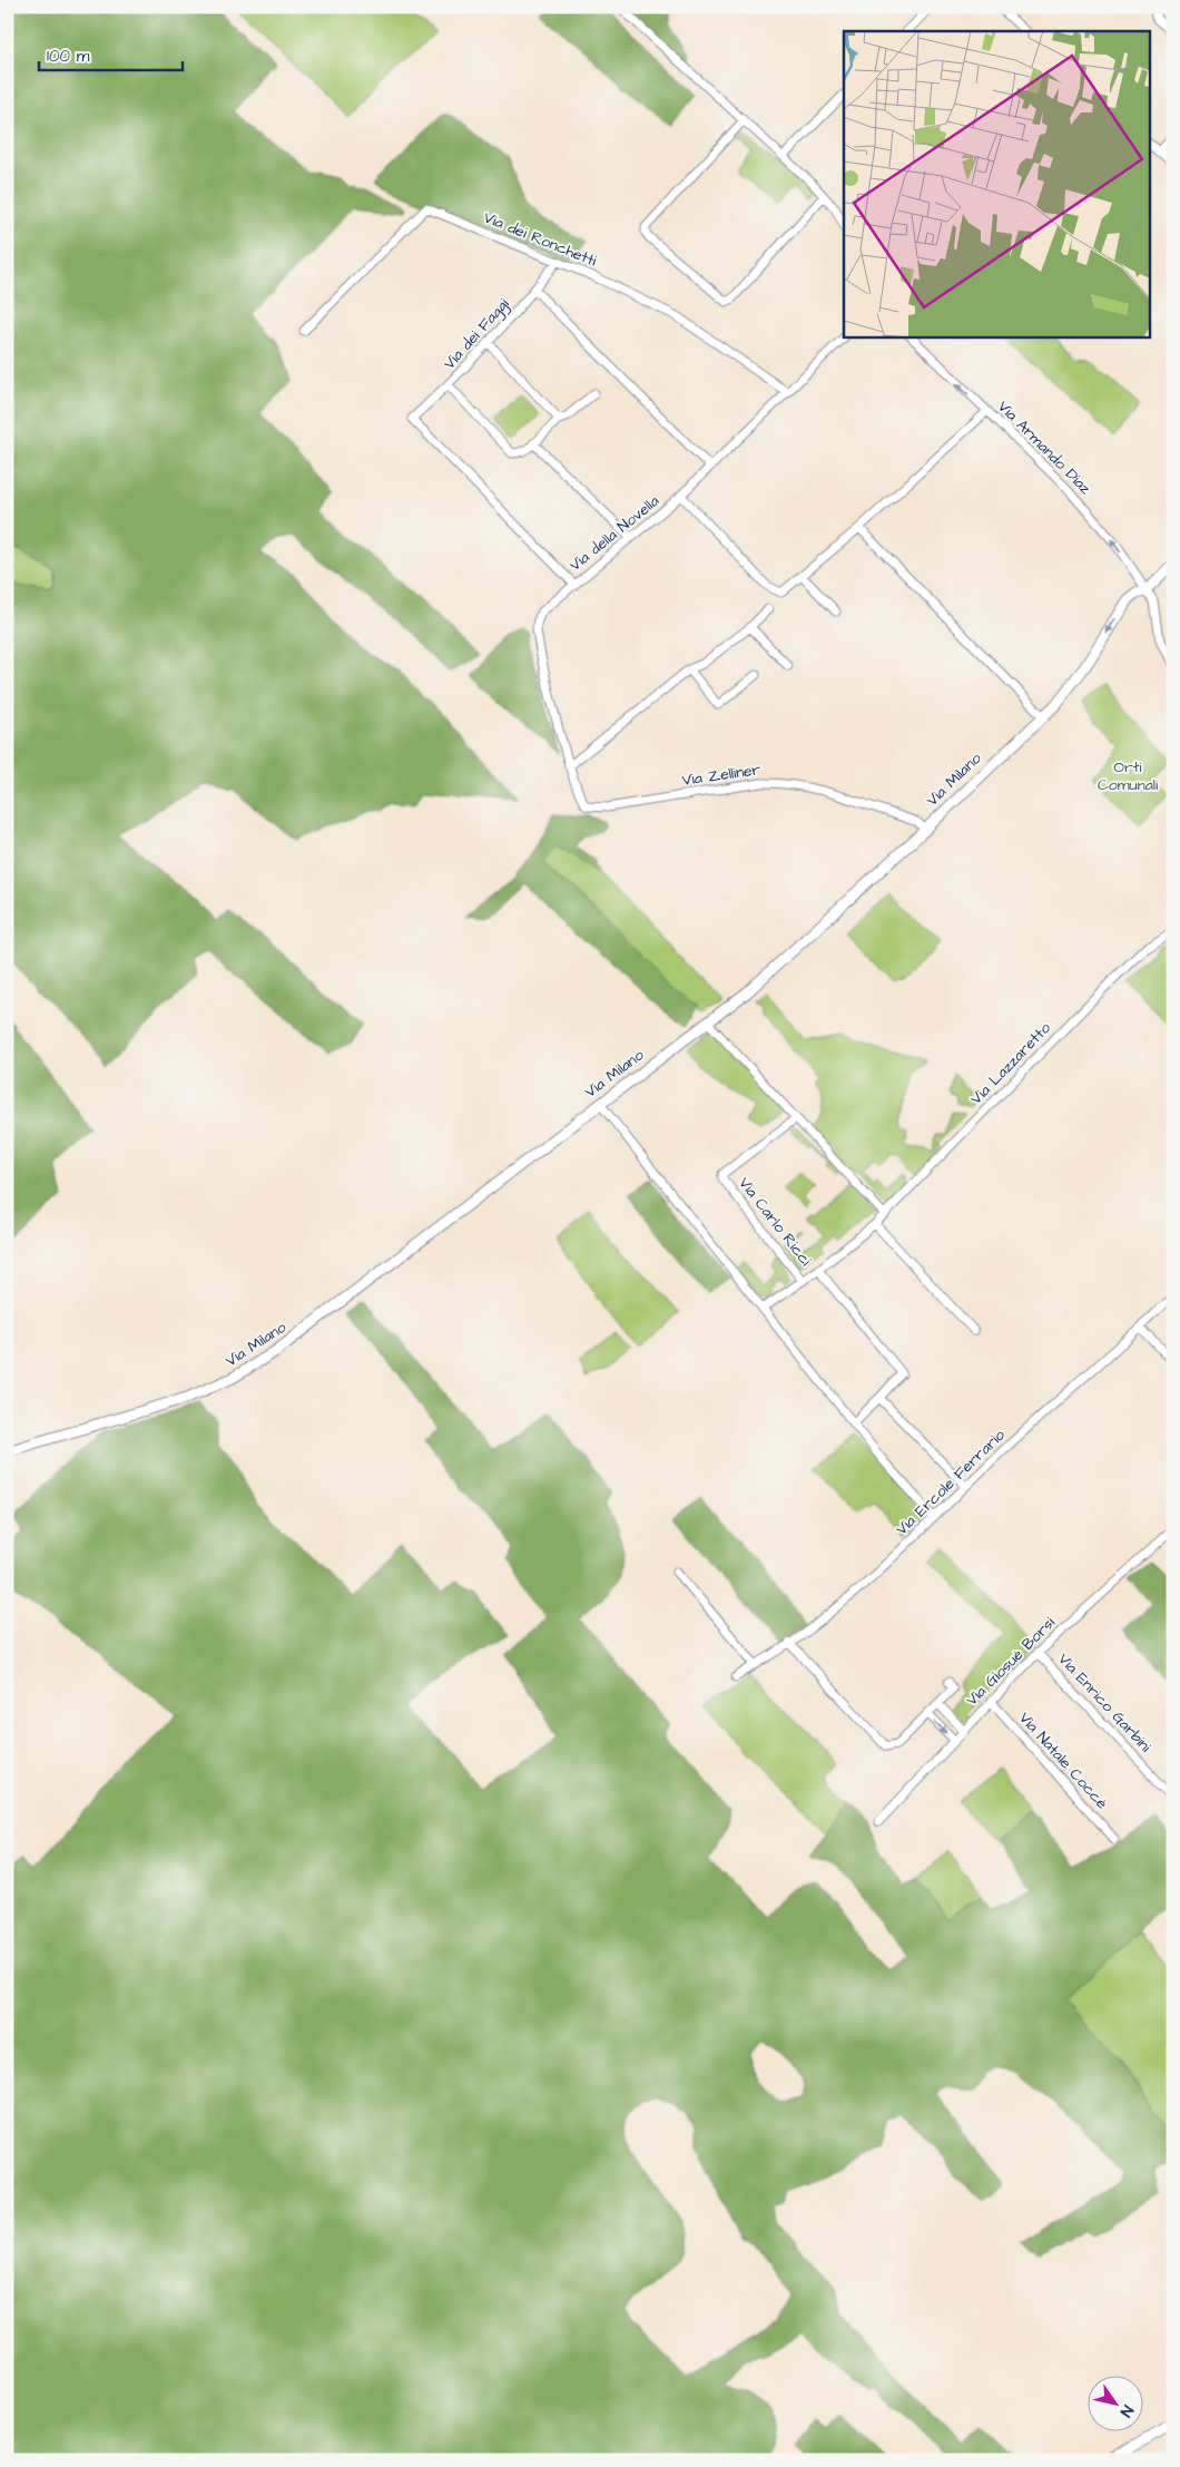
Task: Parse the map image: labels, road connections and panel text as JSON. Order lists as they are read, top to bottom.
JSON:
{
  "streets": {
    "street": [
      "Via dei Ronchetti",
      "Via dei Faggi",
      "Via Armando Diaz",
      "Via della Novella",
      "Via Zelliner",
      "Via Milano",
      "Via Lazzaretto",
      "Via Carlo Ricci",
      "Via Ercole Ferrario",
      "Via Giosuè Borsi",
      "Via Enrico Garbini",
      "Via Natale Coccè"
    ]
  },
  "crossings": [
    ["Via dei Ronchetti", "Via dei Faggi"],
    ["Via dei Ronchetti", "Via della Novella"],
    ["Via dei Faggi", "Via della Novella"],
    ["Via Armando Diaz", "Via Milano"],
    ["Via della Novella", "Via Zelliner"],
    ["Via Zelliner", "Via Milano"],
    ["Via Lazzaretto", "Via Carlo Ricci"],
    ["Via Giosuè Borsi", "Via Enrico Garbini"],
    ["Via Giosuè Borsi", "Via Natale Coccè"]
  ],
  "one_way": ["Via Armando Diaz"],
  "parks": ["Orti Comunali"],
  "scale_bar": "100 m",
  "north": "bottom right"
}
